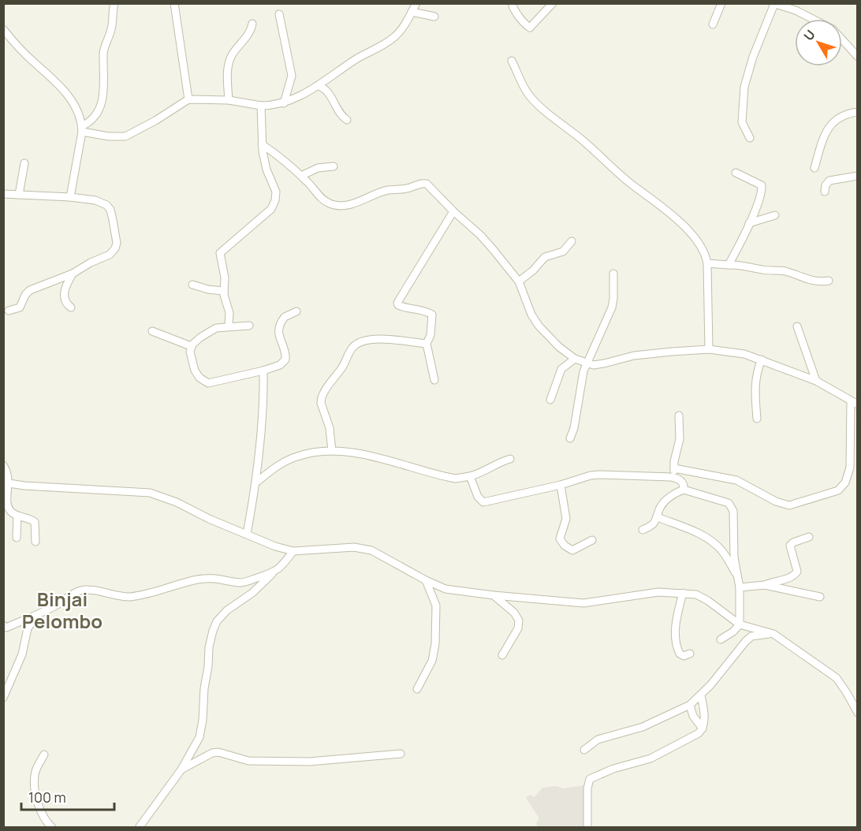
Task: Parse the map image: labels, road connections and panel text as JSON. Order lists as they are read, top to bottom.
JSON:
{
  "districts": ["Binjai Pelombo"],
  "scale_bar": "100 m",
  "north": "top left"
}
